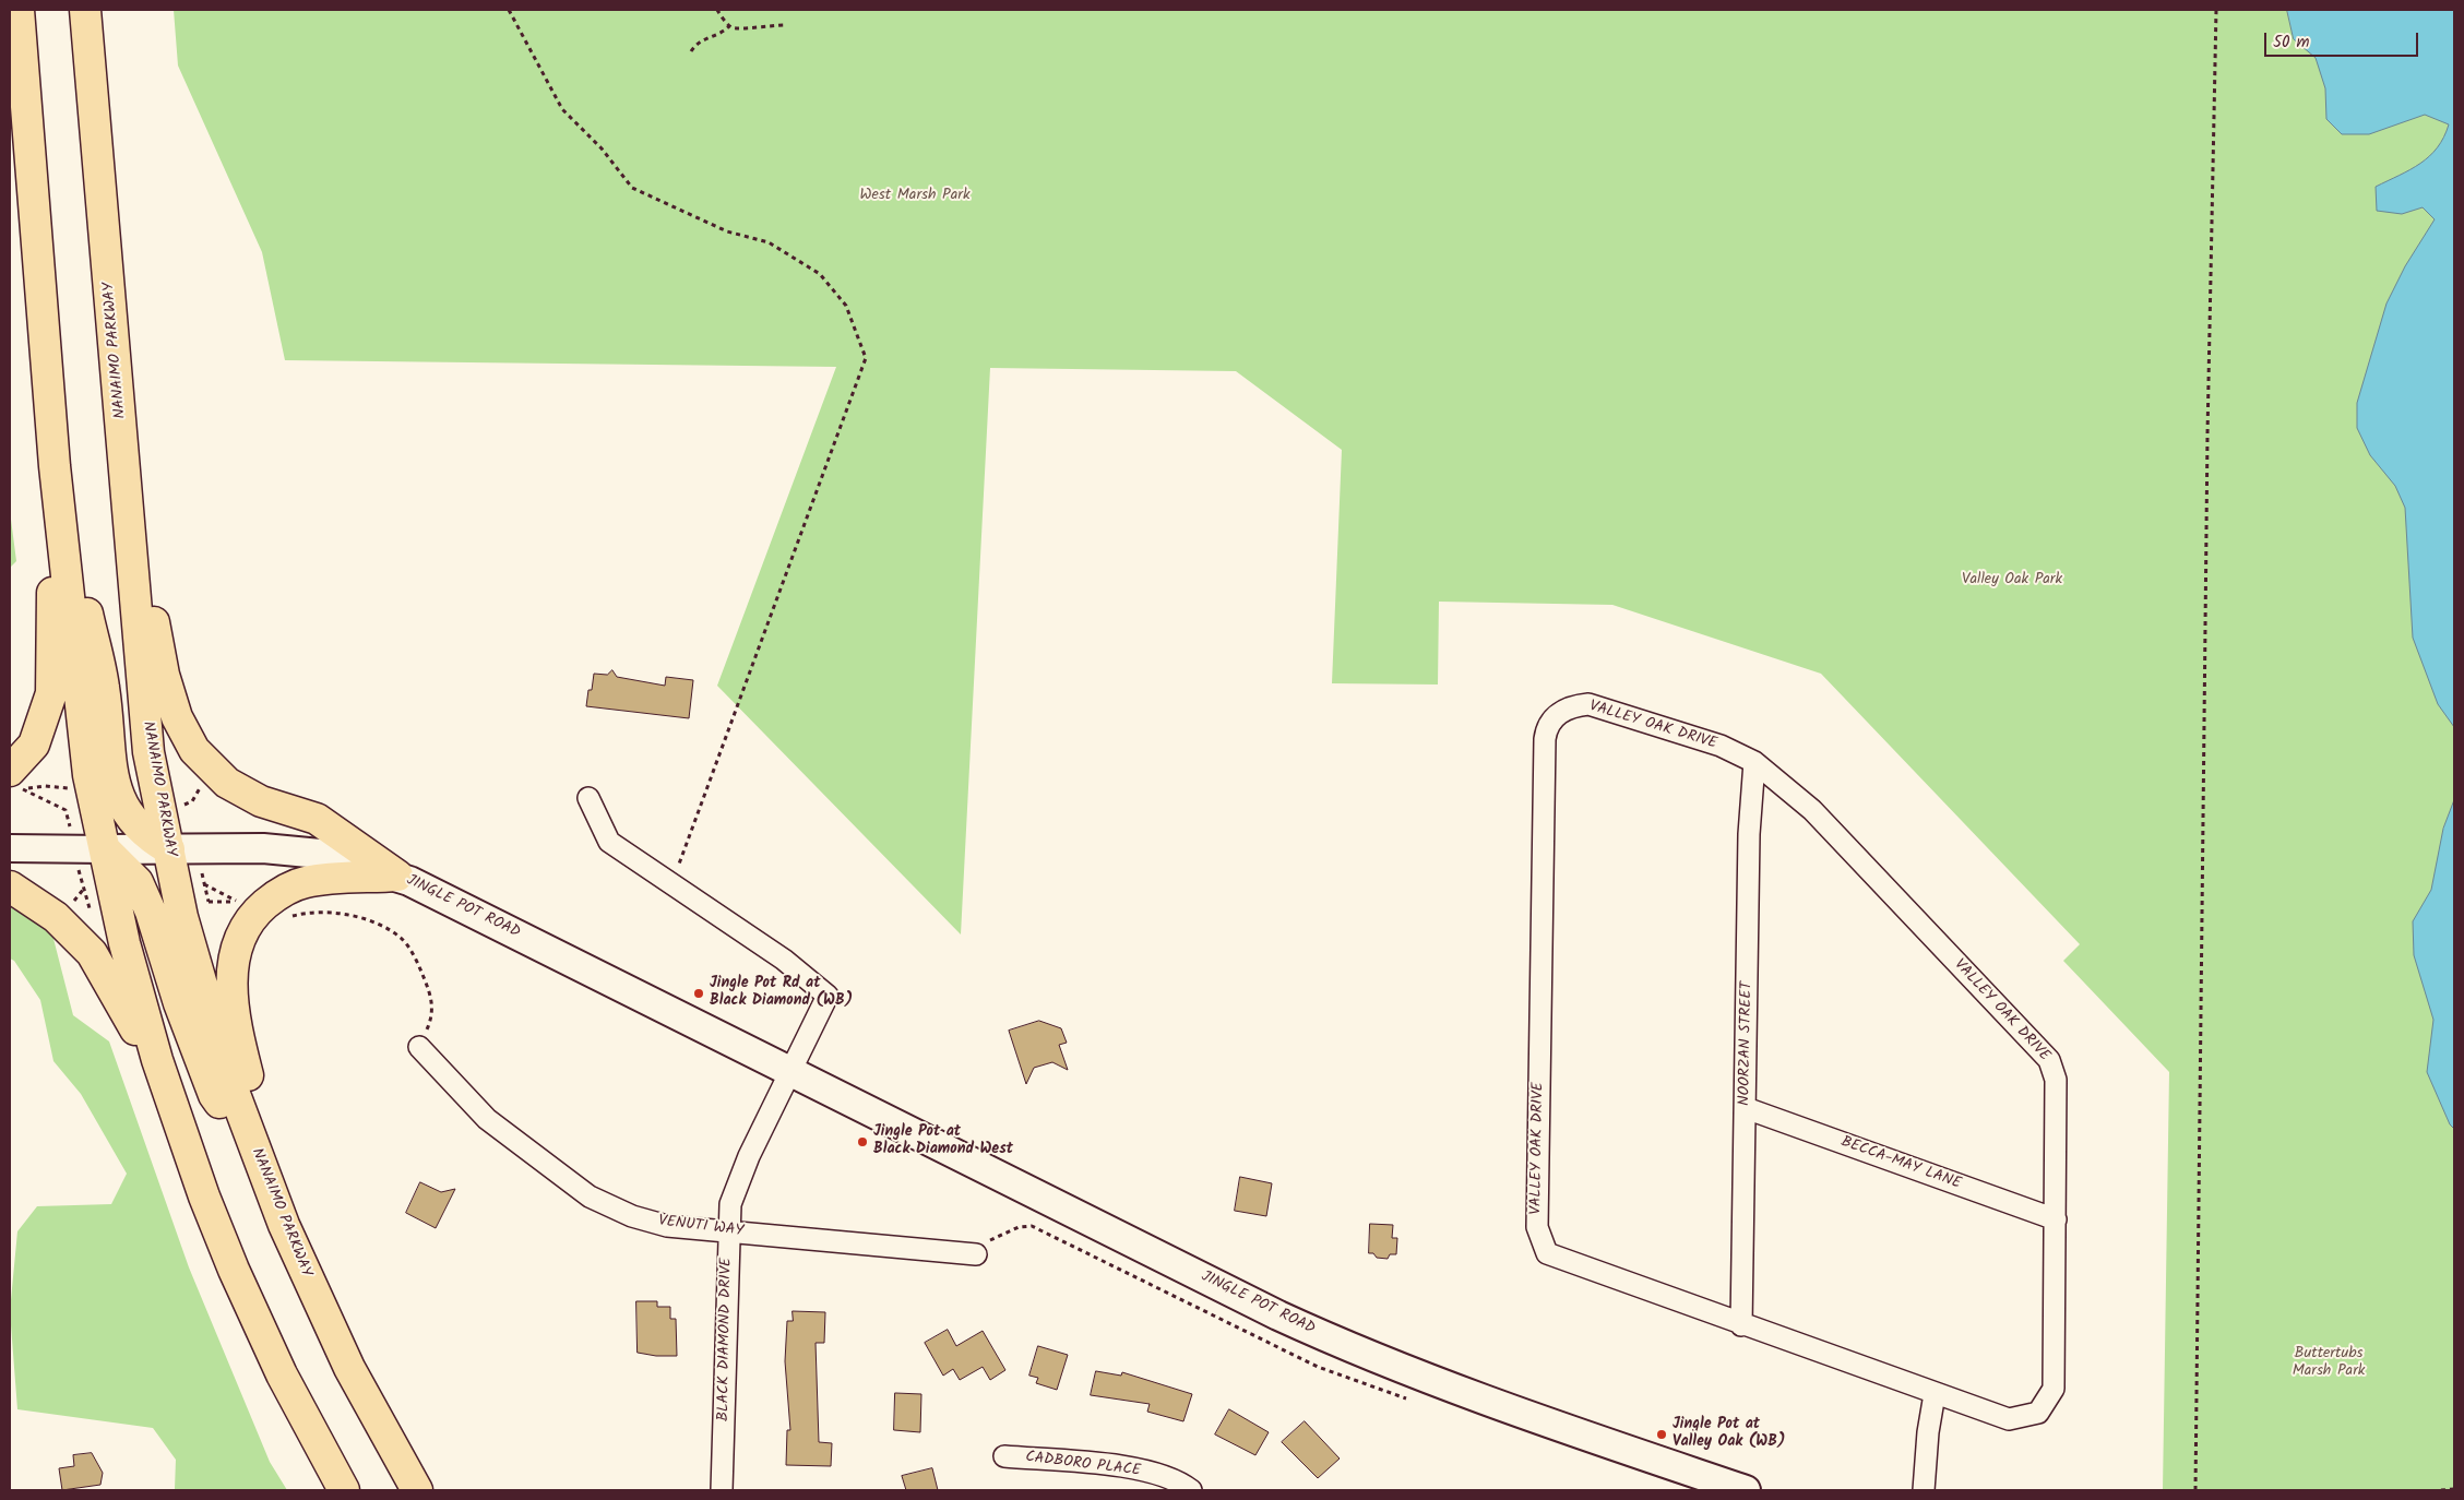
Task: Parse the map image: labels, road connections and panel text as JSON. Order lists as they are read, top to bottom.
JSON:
{
  "streets": {
    "highway": ["NANAIMO PARKWAY"],
    "main road": ["JINGLE POT ROAD"],
    "street": [
      "VALLEY OAK DRIVE",
      "NOORZAN STREET",
      "BECCA-MAY LANE",
      "VENUTI WAY",
      "BLACK DIAMOND DRIVE",
      "CADBORO PLACE"
    ]
  },
  "crossings": [
    ["NANAIMO PARKWAY", "JINGLE POT ROAD"],
    ["VALLEY OAK DRIVE", "NOORZAN STREET"],
    ["VALLEY OAK DRIVE", "BECCA-MAY LANE"],
    ["JINGLE POT ROAD", "BLACK DIAMOND DRIVE"],
    ["NOORZAN STREET", "BECCA-MAY LANE"],
    ["VENUTI WAY", "BLACK DIAMOND DRIVE"]
  ],
  "parks": ["West Marsh Park", "Valley Oak Park", "Buttertubs Marsh Park"],
  "places": ["Jingle Pot Rd at Black Diamond (WB)", "Jingle Pot at Black Diamond West", "Jingle Pot at Valley Oak (WB)"],
  "scale_bar": "50 m"
}
